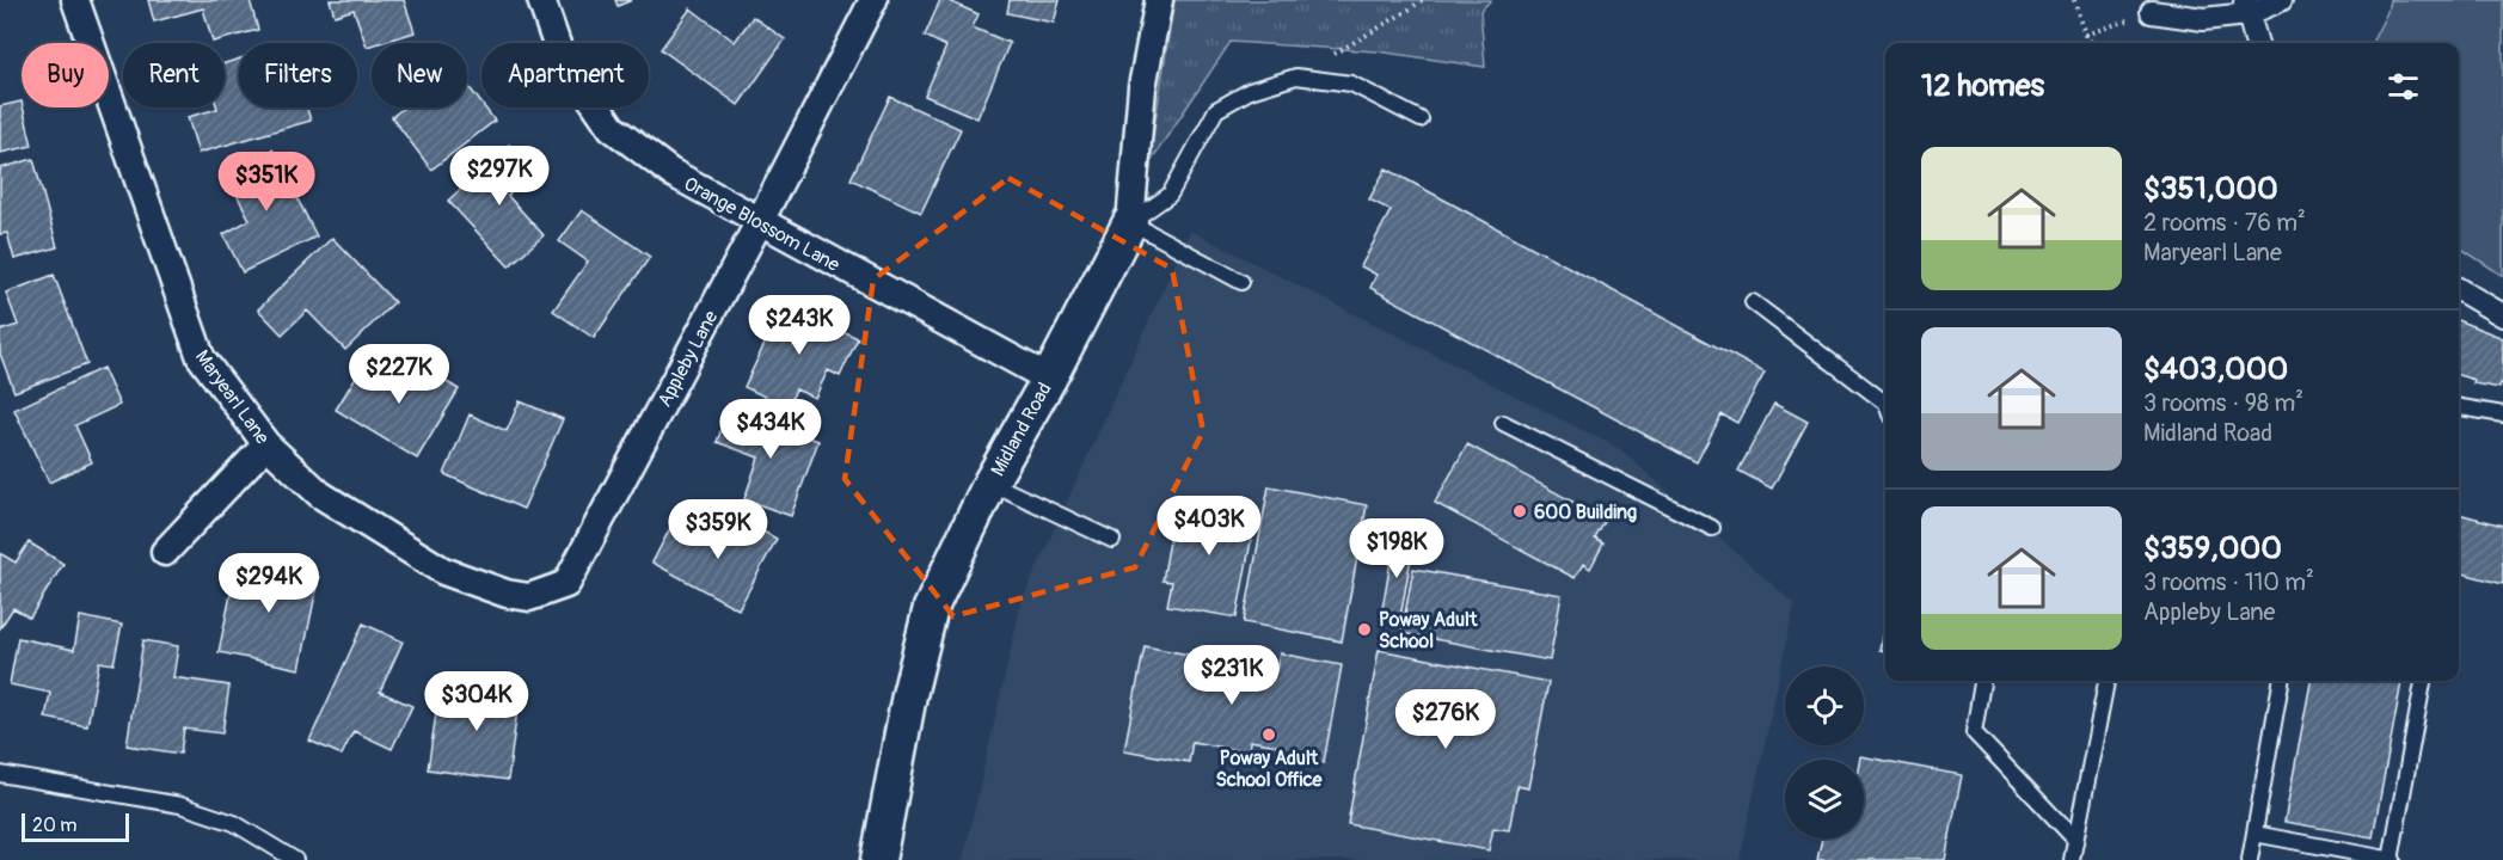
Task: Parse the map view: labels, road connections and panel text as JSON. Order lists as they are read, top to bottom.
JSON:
{
  "streets": {
    "street": [
      "Orange Blossom Lane",
      "Appleby Lane",
      "Maryearl Lane",
      "Midland Road"
    ]
  },
  "crossings": [
    ["Orange Blossom Lane", "Appleby Lane"],
    ["Orange Blossom Lane", "Midland Road"],
    ["Appleby Lane", "Maryearl Lane"]
  ],
  "places": ["600 Building", "Poway Adult School", "Poway Adult School Office"],
  "scale_bar": "20 m",
  "page": {
    "chip": [
      "Buy",
      "Rent",
      "Filters",
      "New",
      "Apartment"
    ],
    "heading": "12 homes",
    "list": [
      {
        "name": "$351,000",
        "note": "2 rooms · 76 m² · Maryearl Lane"
      },
      {
        "name": "$403,000",
        "note": "3 rooms · 98 m² · Midland Road"
      },
      {
        "name": "$359,000",
        "note": "3 rooms · 110 m² · Appleby Lane"
      }
    ],
    "price": [
      "$297K",
      "$351K",
      "$243K",
      "$227K",
      "$434K",
      "$403K",
      "$359K",
      "$198K",
      "$294K",
      "$231K",
      "$304K",
      "$276K"
    ],
    "scale": "20 m"
  }
}
